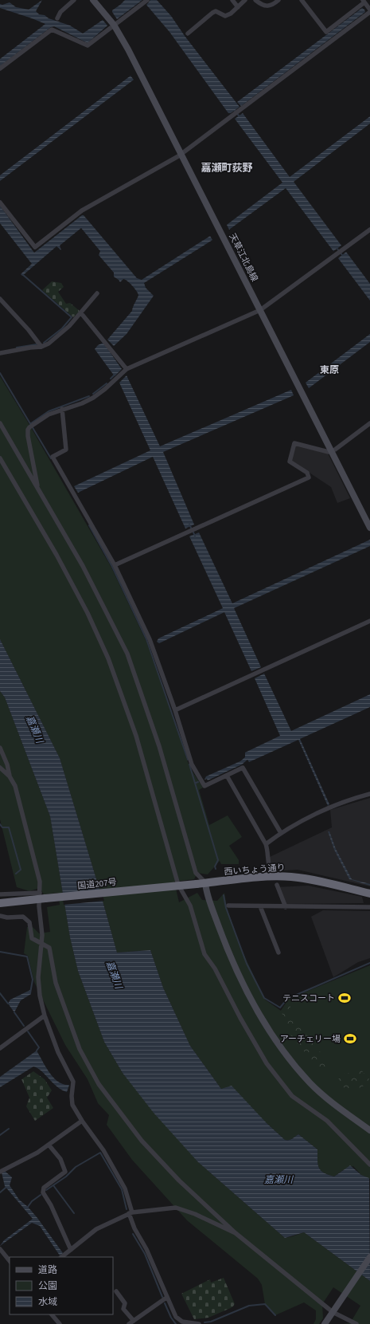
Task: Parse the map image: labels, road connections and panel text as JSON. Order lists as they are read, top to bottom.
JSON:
{
  "streets": {
    "highway": ["西いちょう通り", "国道207号"],
    "street": ["天草江北島線"]
  },
  "crossings": [
    ["西いちょう通り", "国道207号"]
  ],
  "districts": ["嘉瀬町荻野", "東原"],
  "water": ["嘉瀬川"],
  "places": {
    "sports": ["テニスコート", "アーチェリー場"]
  },
  "legend": ["道路", "公園", "水域"]
}
